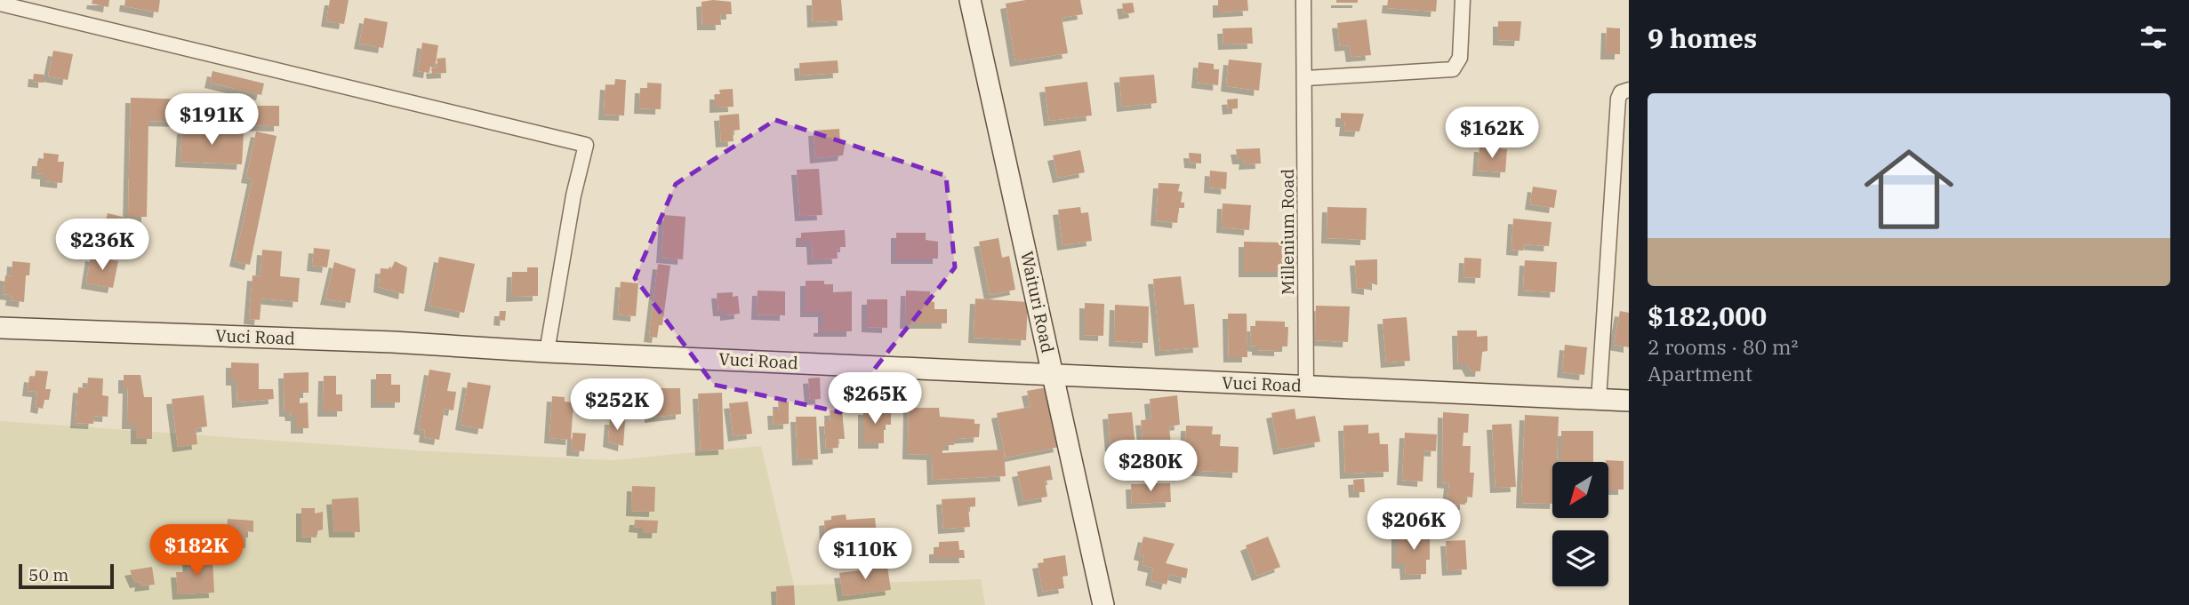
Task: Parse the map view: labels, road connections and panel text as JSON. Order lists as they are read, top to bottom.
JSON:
{
  "streets": {
    "main road": ["Waituri Road", "Vuci Road"],
    "street": ["Millenium Road"]
  },
  "crossings": [
    ["Millenium Road", "Vuci Road"],
    ["Waituri Road", "Vuci Road"]
  ],
  "scale_bar": "50 m",
  "north": "bottom left",
  "page": {
    "heading": "9 homes",
    "list": [
      {
        "name": "$182,000",
        "note": "2 rooms · 80 m² · Apartment"
      }
    ],
    "price": [
      "$191K",
      "$162K",
      "$236K",
      "$265K",
      "$252K",
      "$280K",
      "$206K",
      "$182K",
      "$110K"
    ],
    "scale": "50 m"
  }
}
